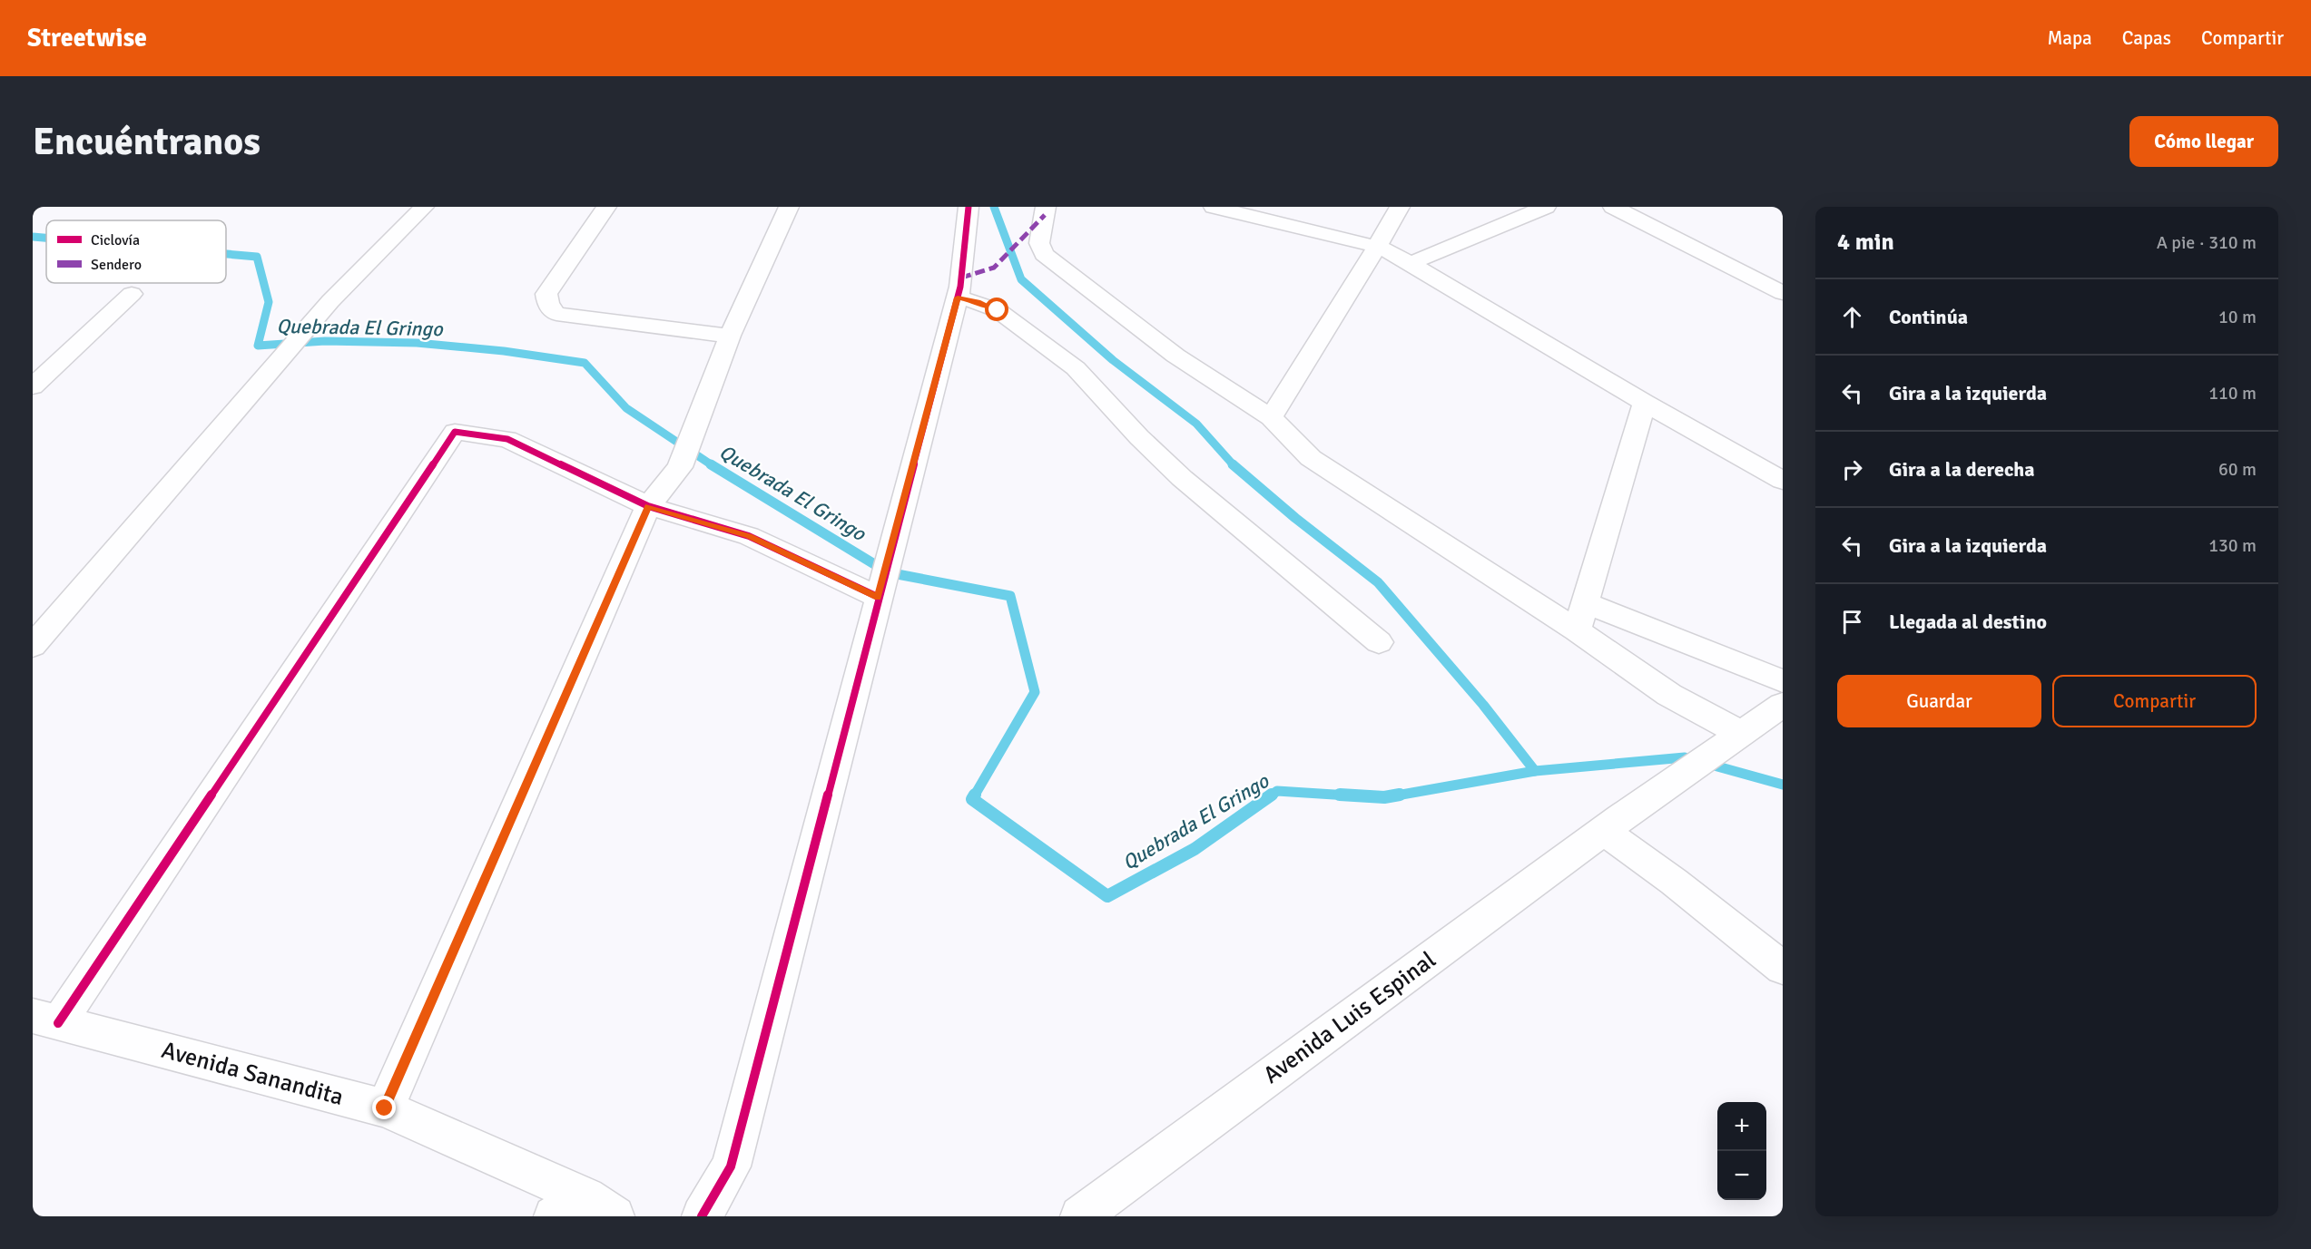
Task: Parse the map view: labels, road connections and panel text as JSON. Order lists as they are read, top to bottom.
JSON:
{
  "streets": {
    "street": ["Avenida Luis Espinal", "Avenida Sanandita"]
  },
  "water": ["Quebrada El Gringo"],
  "legend": ["Ciclovía", "Sendero"],
  "page": {
    "header": "Streetwise",
    "nav": ["Mapa", "Capas", "Compartir"],
    "buttons": [
      "Cómo llegar",
      ["Guardar", "Compartir"]
    ],
    "title": "Encuéntranos",
    "heading": ["4 min", "A pie · 310 m"],
    "list": [
      ["Continúa", "10 m"],
      ["Gira a la izquierda", "110 m"],
      ["Gira a la derecha", "60 m"],
      ["Gira a la izquierda", "130 m"],
      "Llegada al destino"
    ],
    "map_buttons": ["+", "−"]
  }
}
